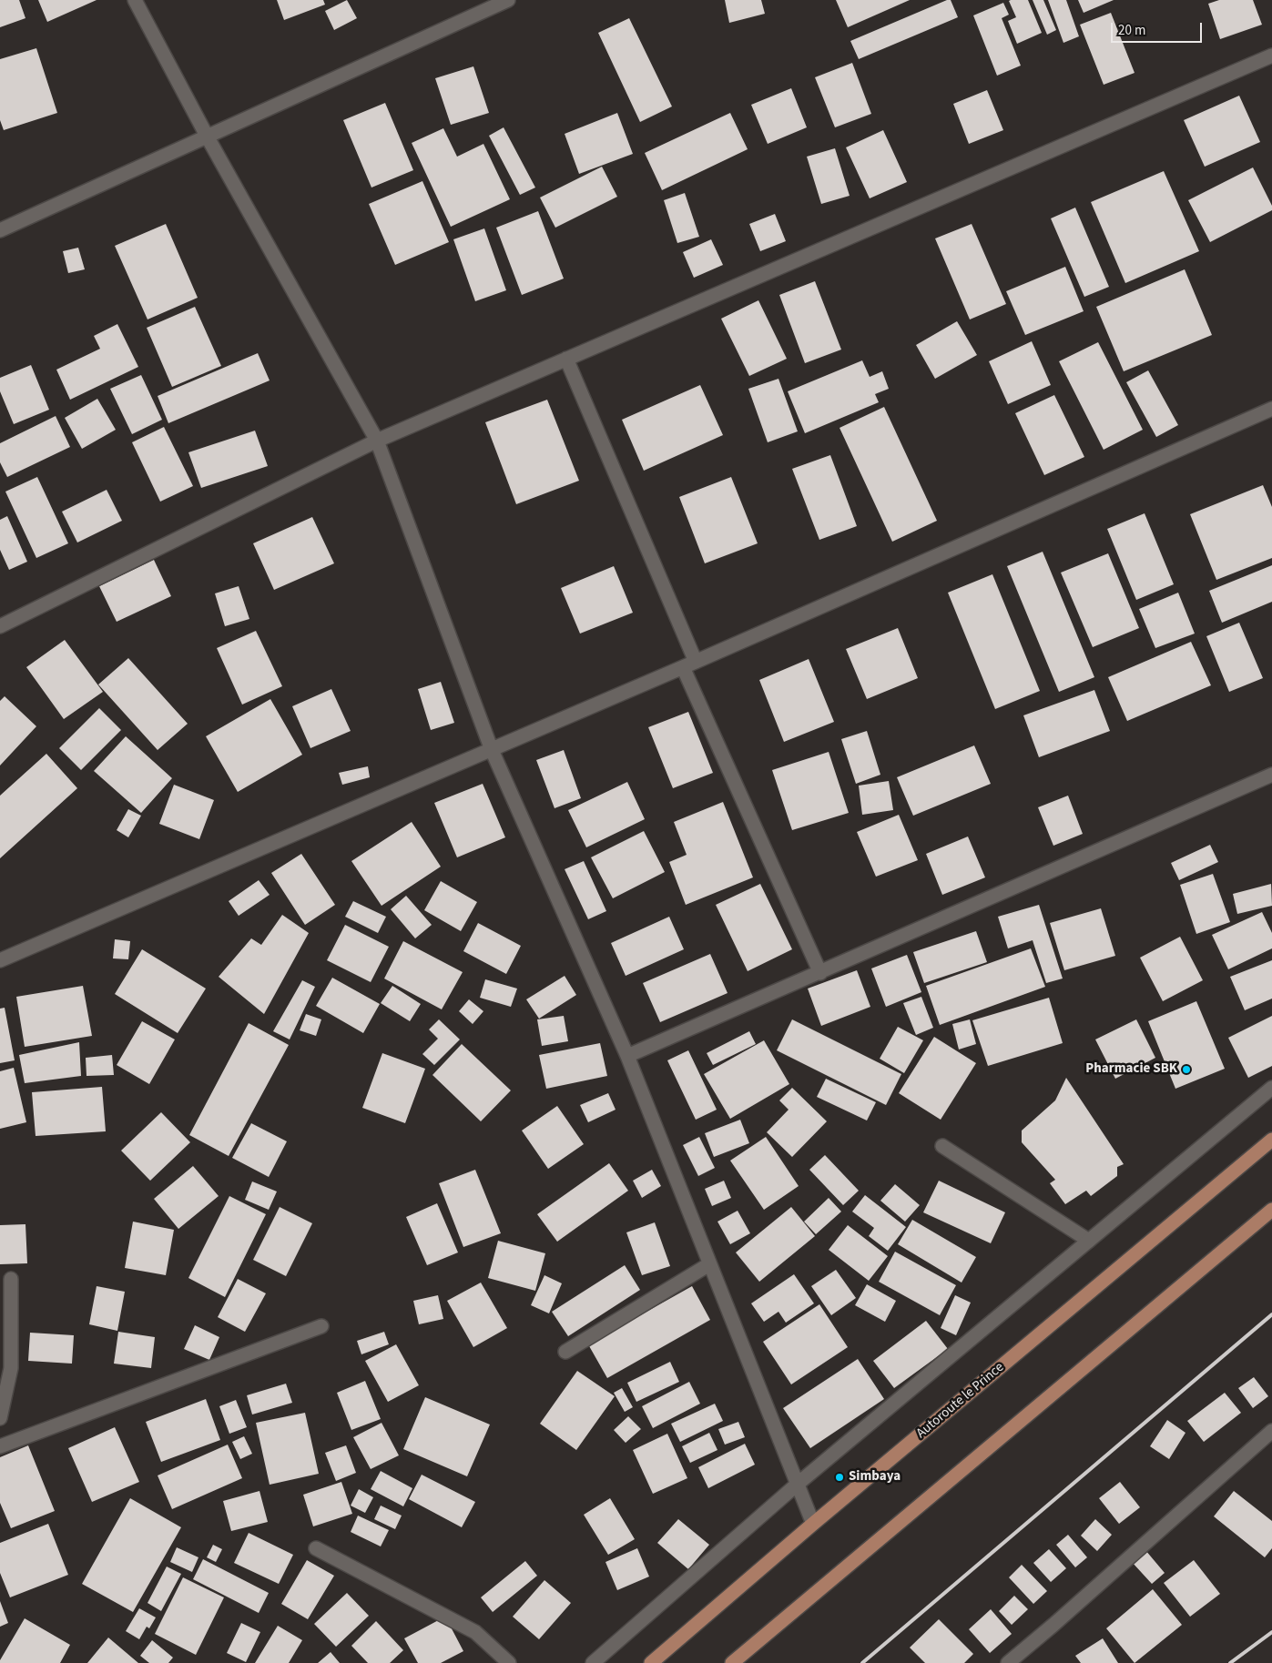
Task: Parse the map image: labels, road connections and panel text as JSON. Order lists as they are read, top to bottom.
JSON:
{
  "streets": {
    "main road": ["Autoroute le Prince"]
  },
  "places": ["Pharmacie SBK", "Simbaya"],
  "scale_bar": "20 m"
}
